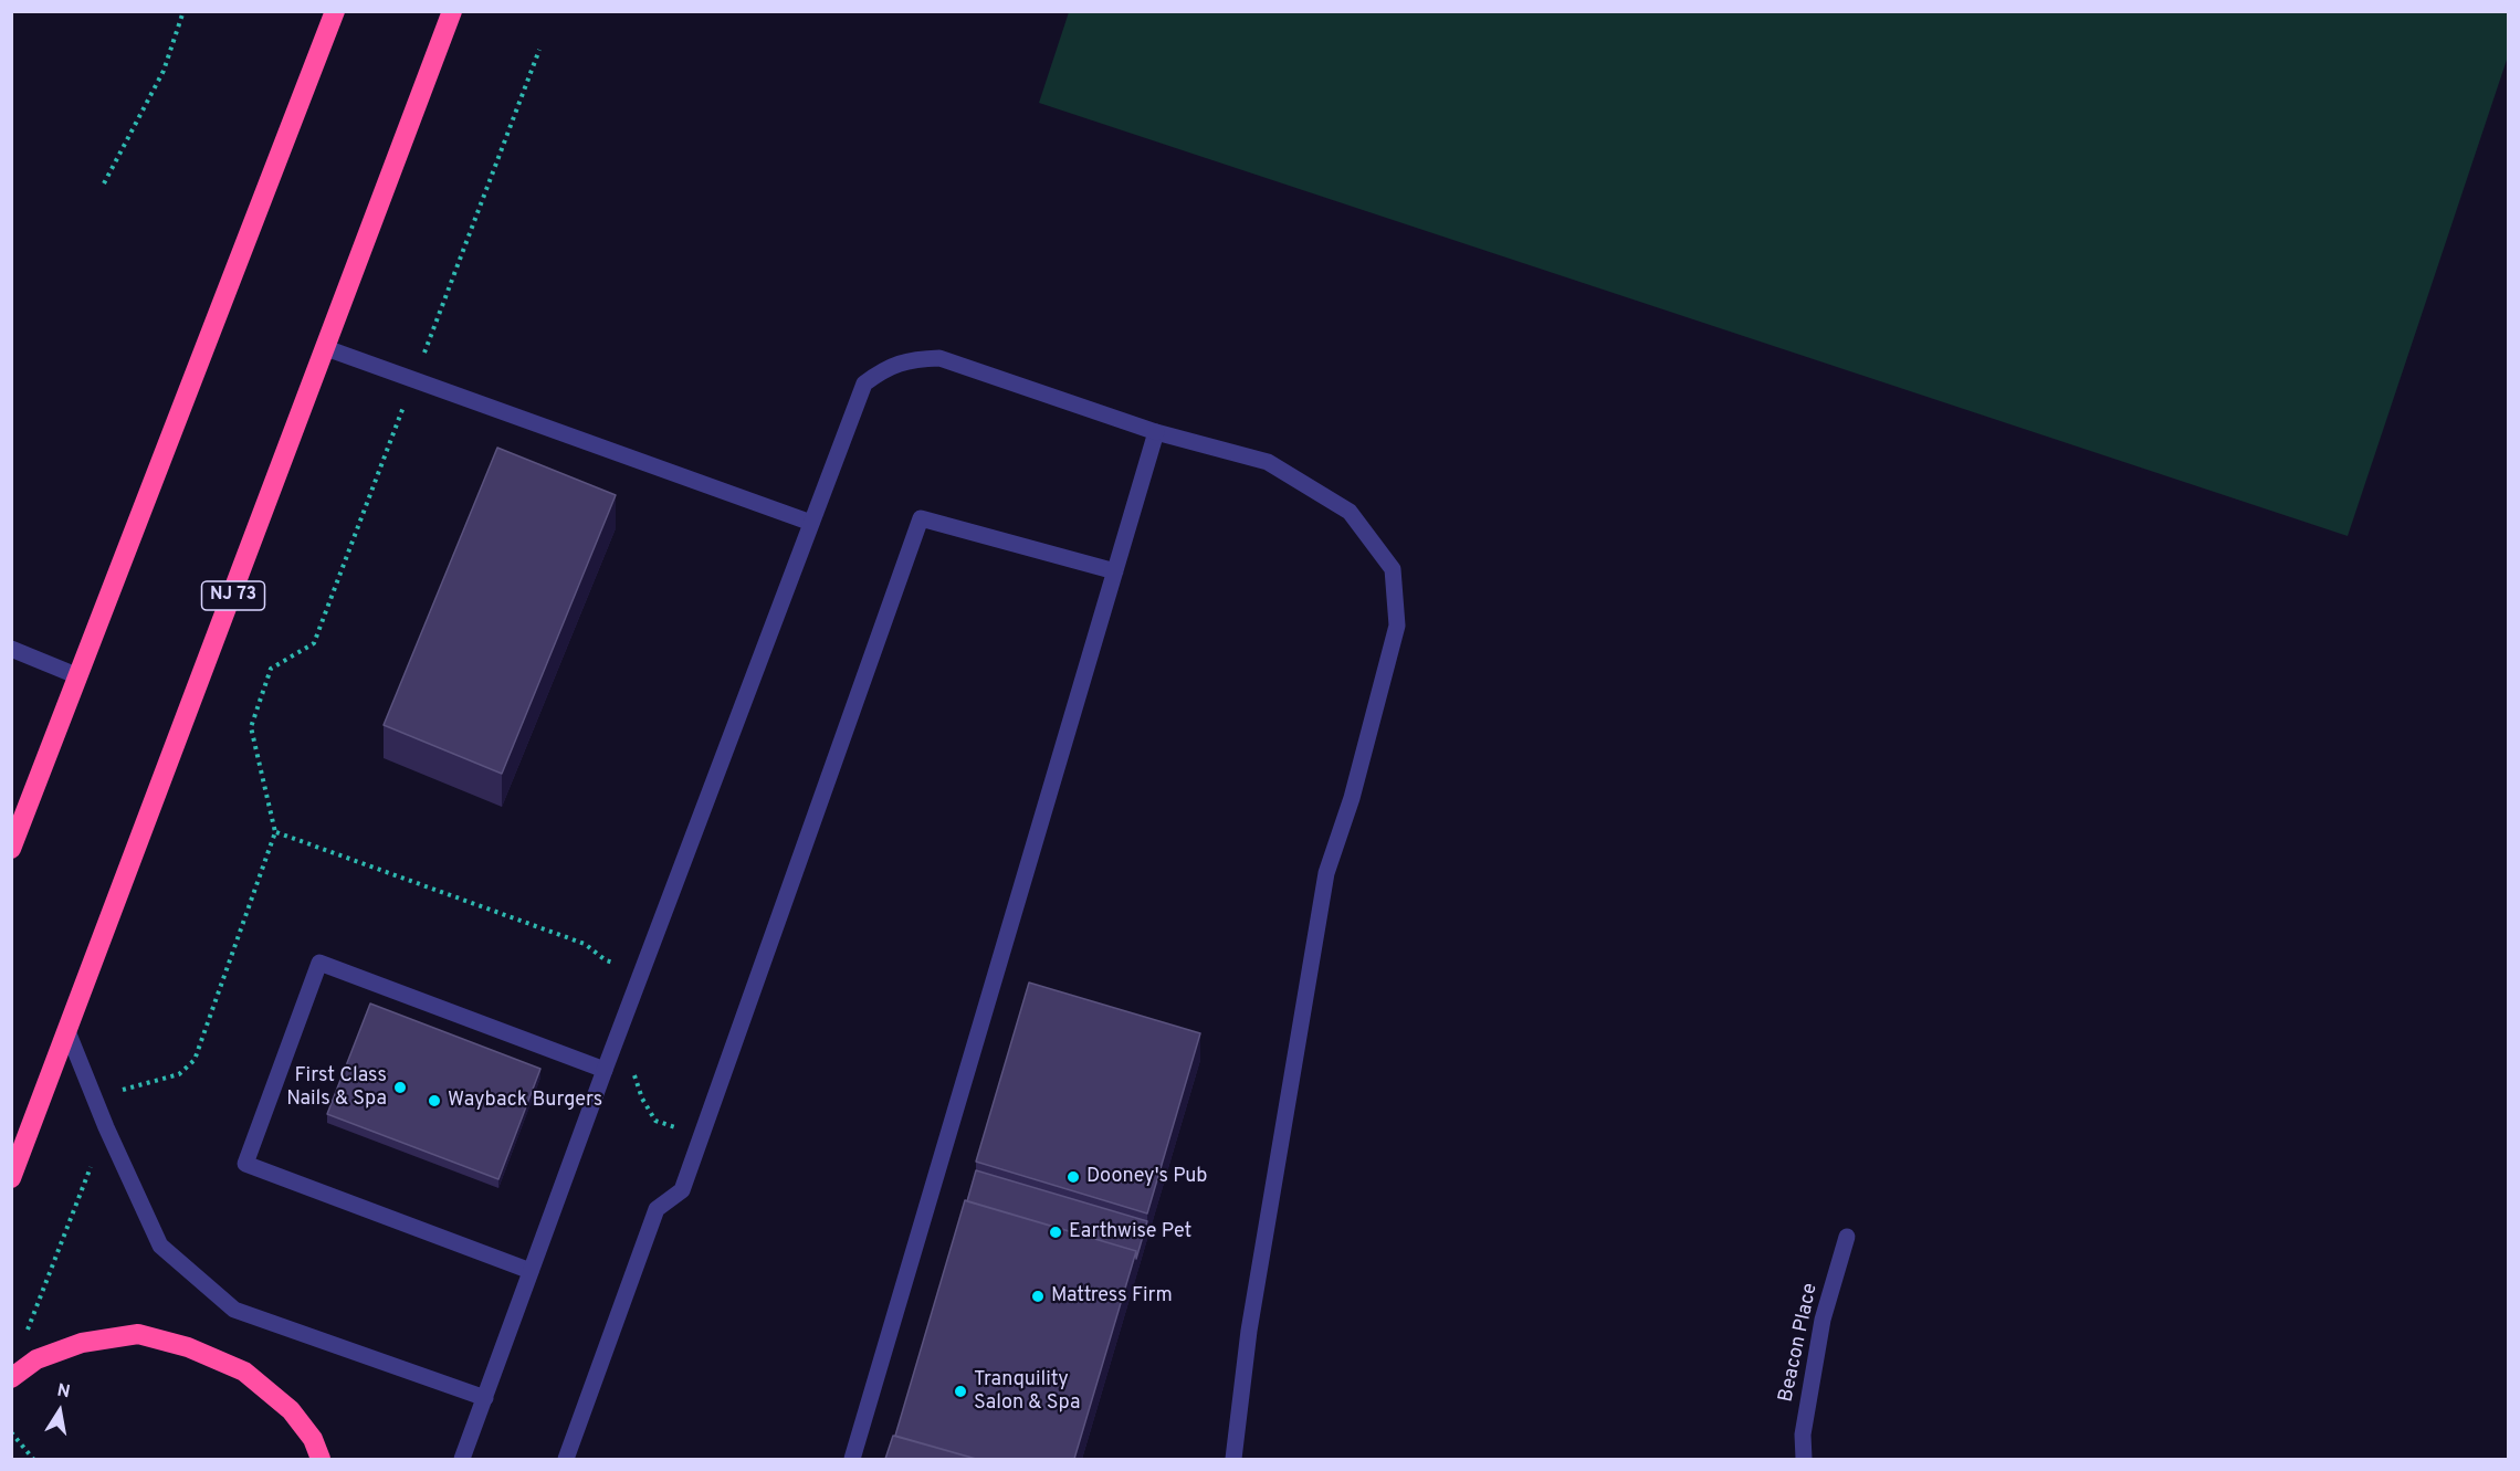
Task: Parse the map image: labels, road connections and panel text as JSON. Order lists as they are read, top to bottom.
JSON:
{
  "streets": {
    "highway": ["NJ 73"],
    "street": ["Beacon Place"]
  },
  "places": [
    "First Class Nails & Spa",
    "Wayback Burgers",
    "Dooney's Pub",
    "Earthwise Pet",
    "Mattress Firm",
    "Tranquility Salon & Spa"
  ],
  "north": "top"
}
